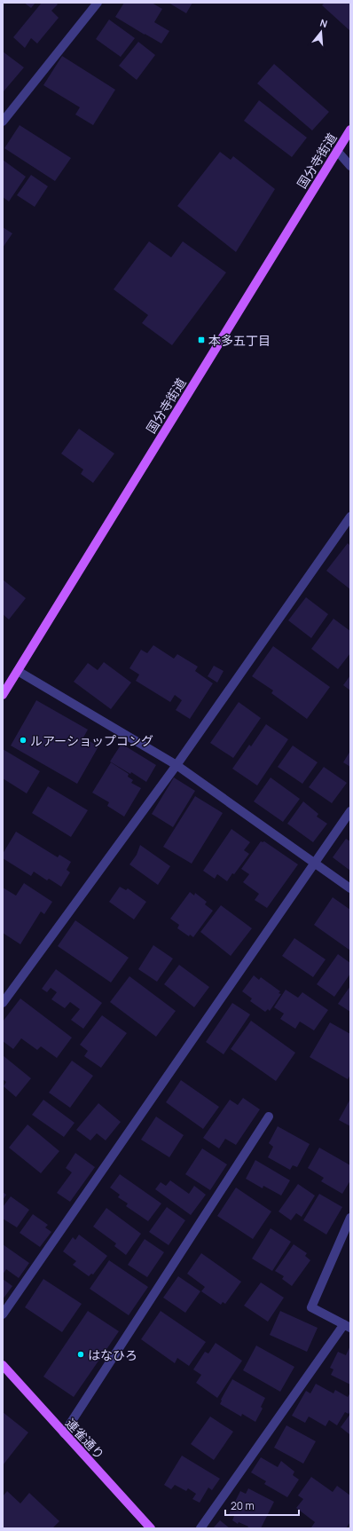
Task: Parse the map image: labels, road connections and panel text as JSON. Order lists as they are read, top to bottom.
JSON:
{
  "streets": {
    "main road": ["国分寺街道", "連雀通り"]
  },
  "places": {
    "transit": ["本多五丁目"],
    "other": ["ルアーショップコング", "はなひろ"]
  },
  "scale_bar": "20 m",
  "north": "top"
}
